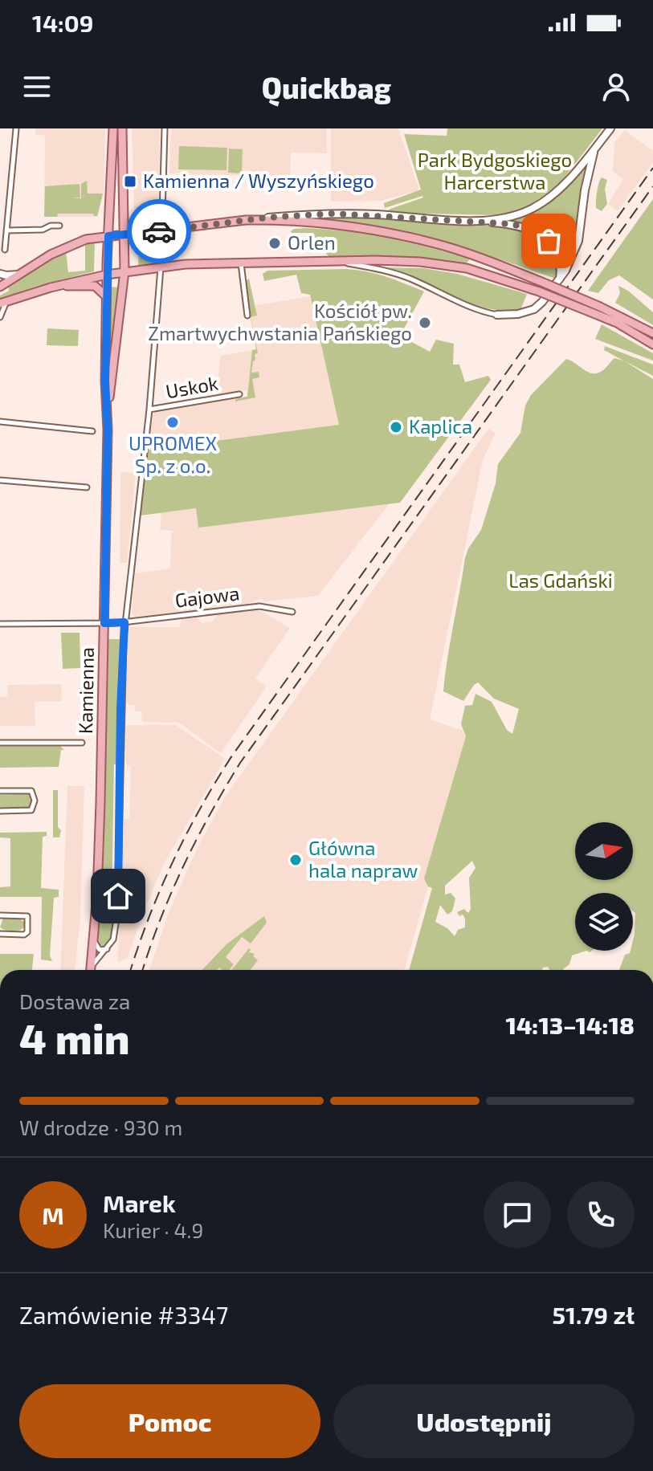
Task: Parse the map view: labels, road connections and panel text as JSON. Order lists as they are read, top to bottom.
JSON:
{
  "streets": {
    "main road": ["Kamienna"],
    "street": ["Uskok", "Gajowa"]
  },
  "crossings": [
    ["Gajowa", "Kamienna"]
  ],
  "parks": ["Park Bydgoskiego Harcerstwa", "Las Gdański"],
  "places": {
    "transit": ["Kamienna / Wyszyńskiego"],
    "other": [
      "Orlen",
      "Kościół pw. Zmartwychwstania Pańskiego",
      "UPROMEX Sp. z o.o.",
      "Kaplica",
      "Główna hala napraw"
    ]
  },
  "north": "right",
  "page": {
    "status": "14:09",
    "header": "Quickbag",
    "heading": ["4 min", "Dostawa za", "14:13–14:18"],
    "panel": [
      "Marek",
      "Kurier · 4.9",
      "Zamówienie #3347",
      "51.79 zł"
    ],
    "bar": "W drodze · 930 m",
    "round": "M",
    "buttons": ["Pomoc", "Udostępnij"]
  }
}
